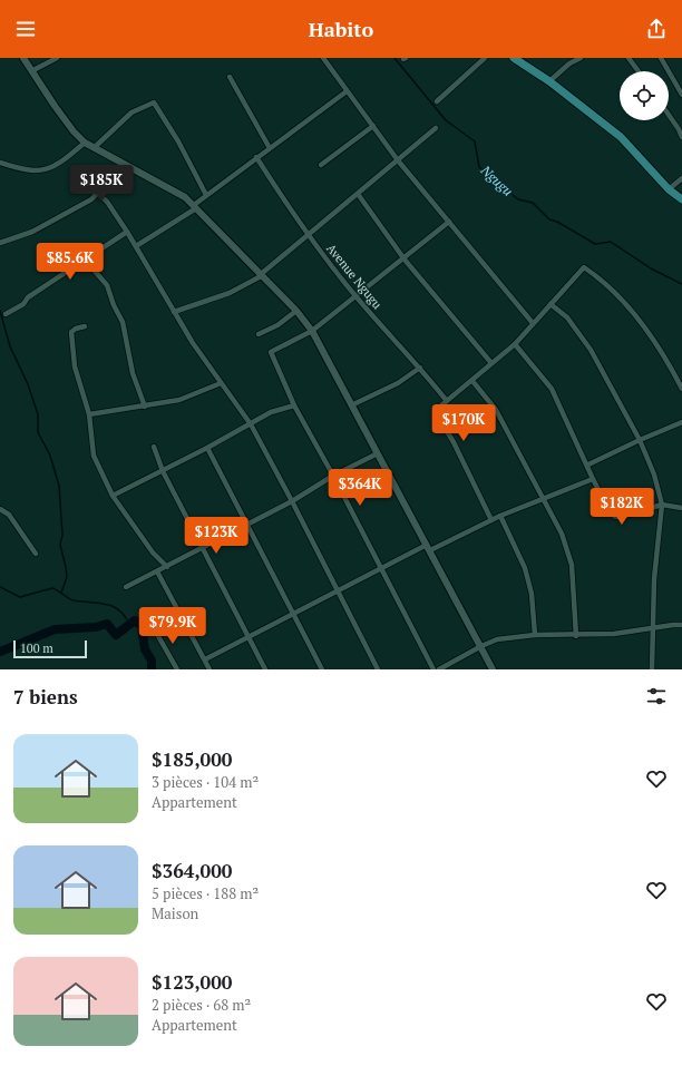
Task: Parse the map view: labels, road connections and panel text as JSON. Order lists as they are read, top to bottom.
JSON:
{
  "streets": {
    "street": ["Avenue Ngugu"]
  },
  "water": ["Ngugu"],
  "scale_bar": "100 m",
  "page": {
    "header": "Habito",
    "price": [
      "$185K",
      "$85.6K",
      "$170K",
      "$364K",
      "$182K",
      "$123K",
      "$79.9K"
    ],
    "scale": "100 m",
    "heading": "7 biens",
    "list": [
      {
        "name": "$185,000",
        "note": "3 pièces · 104 m² · Appartement"
      },
      {
        "name": "$364,000",
        "note": "5 pièces · 188 m² · Maison"
      },
      {
        "name": "$123,000",
        "note": "2 pièces · 68 m² · Appartement"
      }
    ]
  }
}
